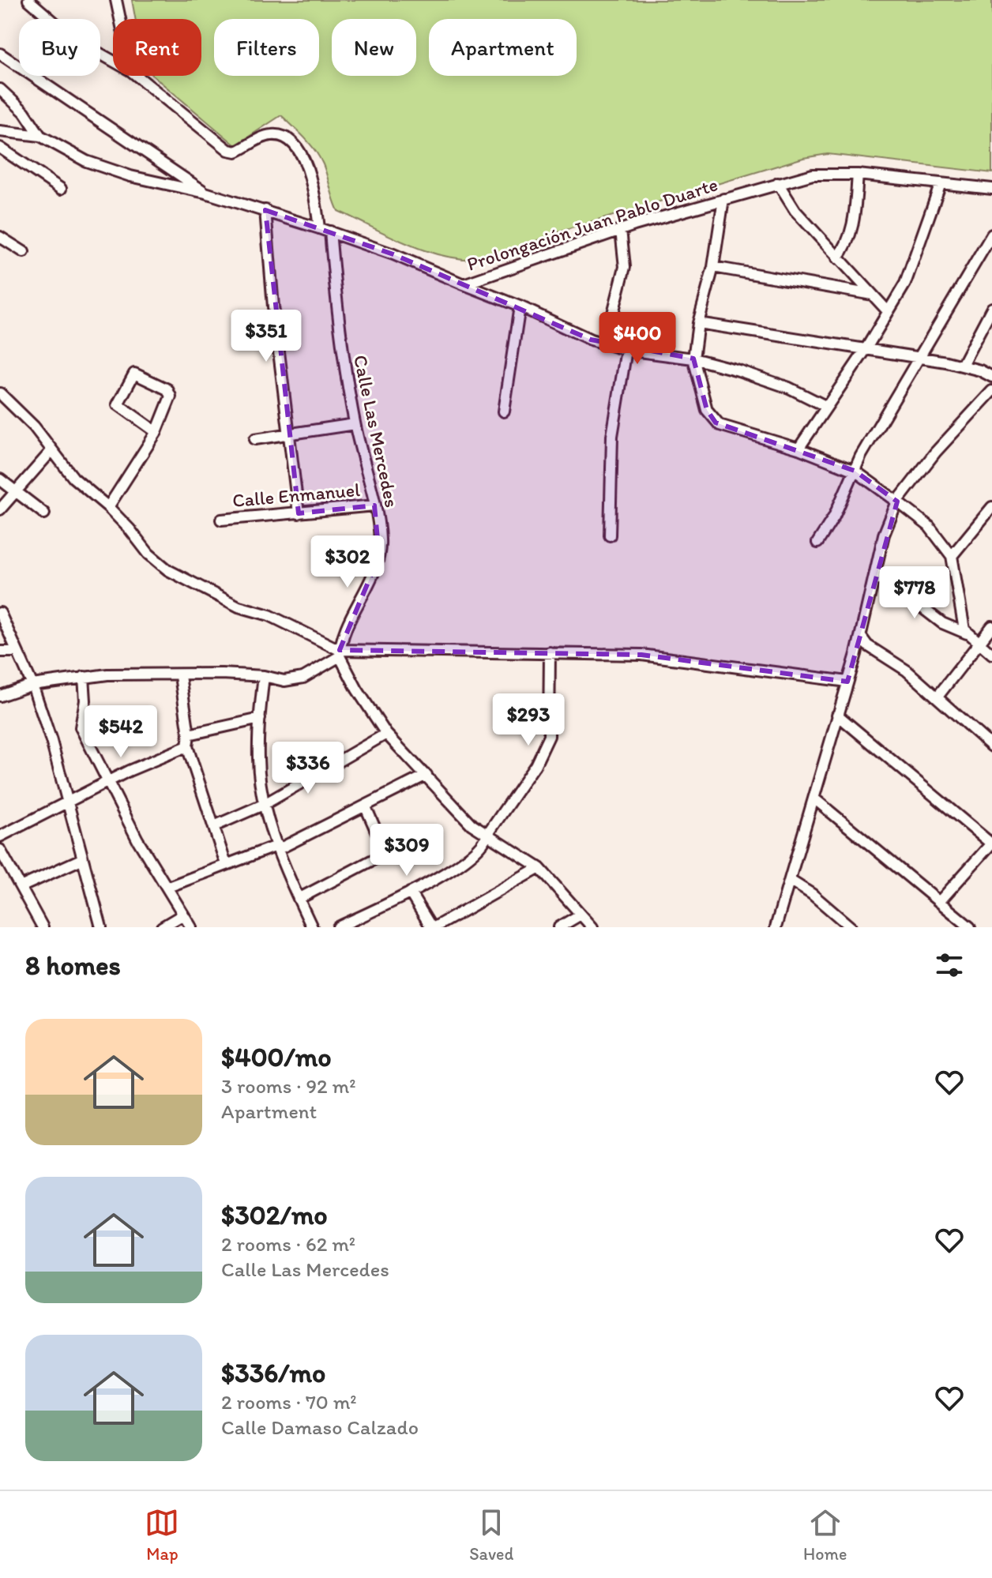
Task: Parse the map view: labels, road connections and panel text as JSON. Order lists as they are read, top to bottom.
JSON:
{
  "streets": {
    "street": ["Prolongación Juan Pablo Duarte", "Calle Las Mercedes", "Calle Enmanuel"]
  },
  "crossings": [
    ["Prolongación Juan Pablo Duarte", "Calle Las Mercedes"],
    ["Calle Las Mercedes", "Calle Enmanuel"]
  ],
  "page": {
    "chip": [
      "Buy",
      "Rent",
      "Filters",
      "New",
      "Apartment"
    ],
    "price": [
      "$351",
      "$400",
      "$302",
      "$778",
      "$293",
      "$542",
      "$336",
      "$309"
    ],
    "heading": "8 homes",
    "list": [
      {
        "name": "$400/mo",
        "note": "3 rooms · 92 m² · Apartment"
      },
      {
        "name": "$302/mo",
        "note": "2 rooms · 62 m² · Calle Las Mercedes"
      },
      {
        "name": "$336/mo",
        "note": "2 rooms · 70 m² · Calle Damaso Calzado"
      }
    ],
    "tabs": ["Map", "Saved", "Home"]
  }
}
